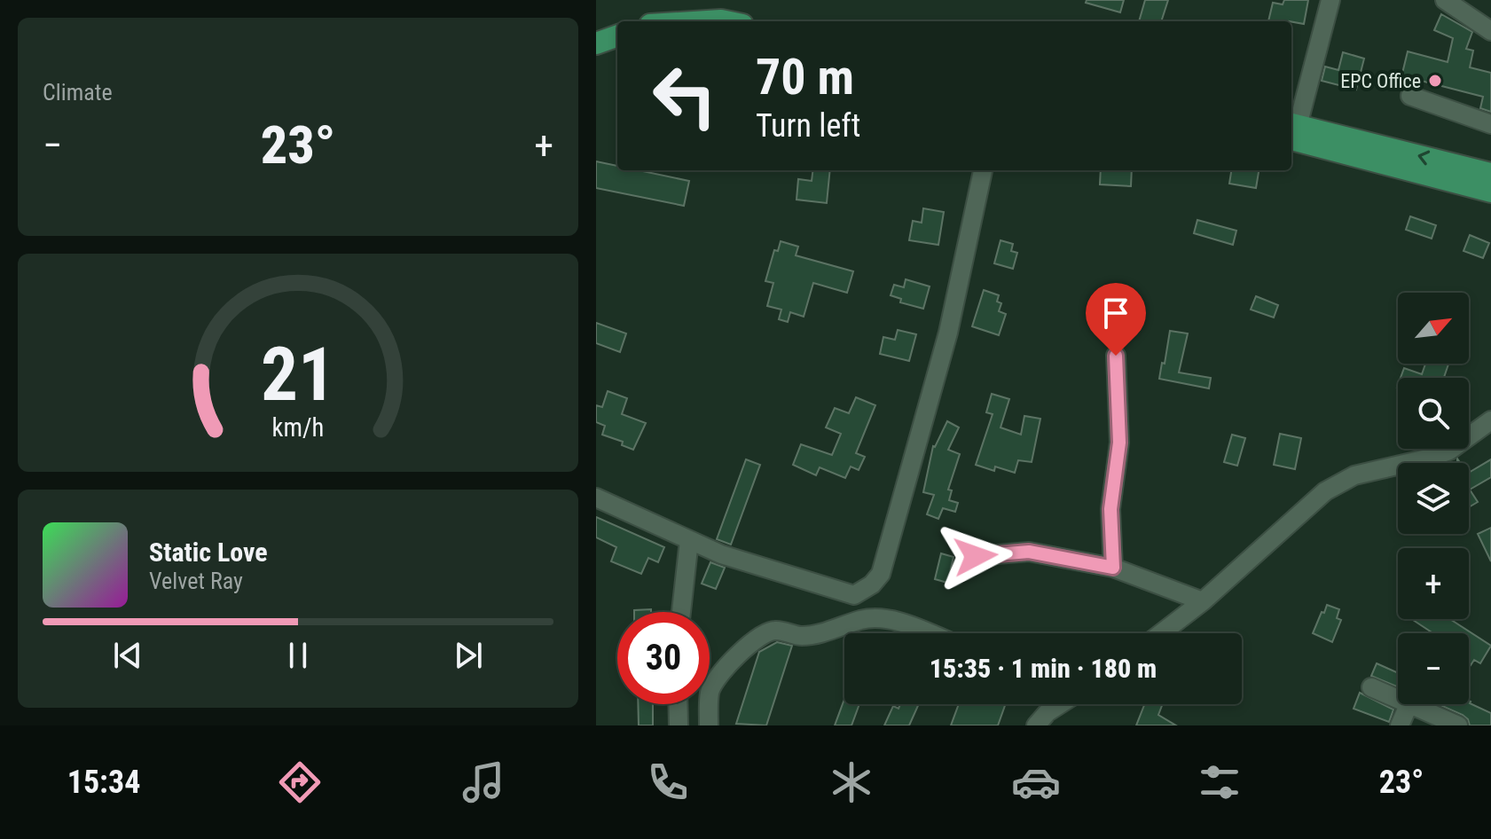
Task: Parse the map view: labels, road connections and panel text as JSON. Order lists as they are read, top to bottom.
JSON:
{
  "places": ["EPC Office"],
  "north": "top right",
  "page": {
    "tile": "Climate",
    "turn": ["70 m", "Turn left"],
    "heat": ["−", "23°", "+"],
    "map_buttons": ["+", "−"],
    "song": ["Static Love", "Velvet Ray"],
    "limit": "30",
    "trip": "15:35 · 1 min · 180 m",
    "tabs": ["15:34", "23°"],
    "gauge": ["21", "km/h"]
  }
}
